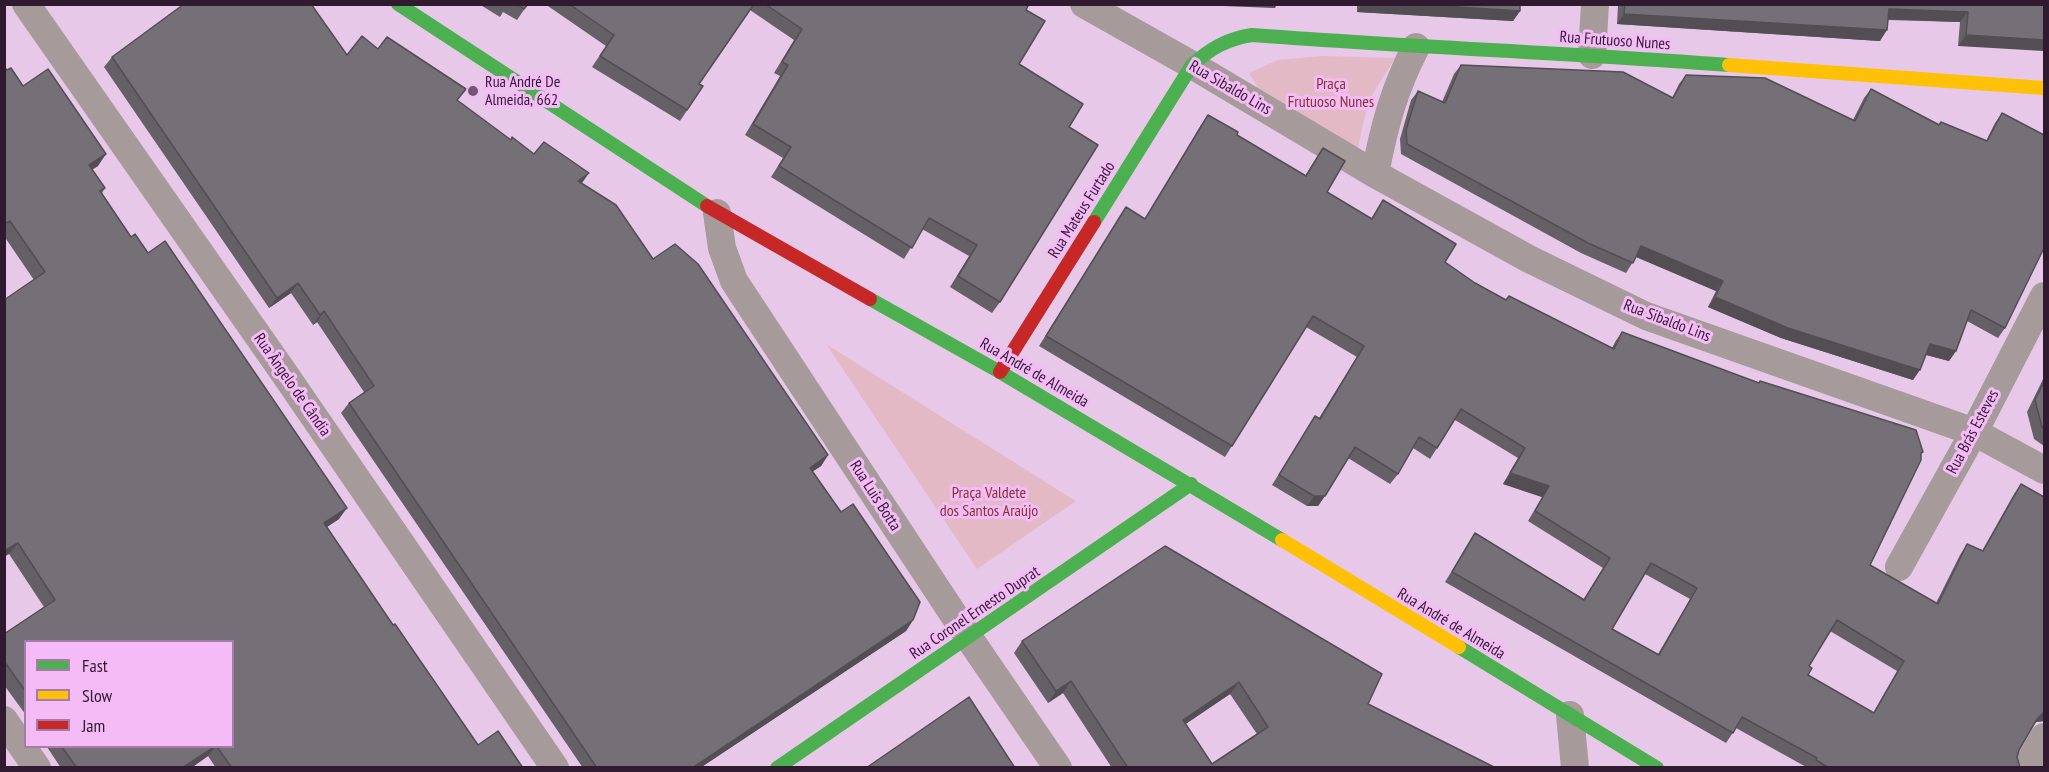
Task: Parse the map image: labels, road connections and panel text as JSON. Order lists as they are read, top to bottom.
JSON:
{
  "streets": {
    "street": [
      "Rua Frutuoso Nunes",
      "Rua Sibaldo Lins",
      "Rua Mateus Furtado",
      "Rua André de Almeida",
      "Rua Ângelo de Cândia",
      "Rua Brás Esteves",
      "Rua Luis Botta",
      "Rua Coronel Ernesto Duprat"
    ]
  },
  "crossings": [
    ["Rua Frutuoso Nunes", "Rua Sibaldo Lins"],
    ["Rua Frutuoso Nunes", "Rua Mateus Furtado"],
    ["Rua Sibaldo Lins", "Rua Mateus Furtado"],
    ["Rua Sibaldo Lins", "Rua Brás Esteves"],
    ["Rua Mateus Furtado", "Rua André de Almeida"],
    ["Rua André de Almeida", "Rua Luis Botta"],
    ["Rua André de Almeida", "Rua Coronel Ernesto Duprat"],
    ["Rua Luis Botta", "Rua Coronel Ernesto Duprat"]
  ],
  "parks": ["Praça Frutuoso Nunes", "Praça Valdete dos Santos Araújo"],
  "places": ["Rua André De Almeida, 662"],
  "legend": ["Fast", "Slow", "Jam"]
}
